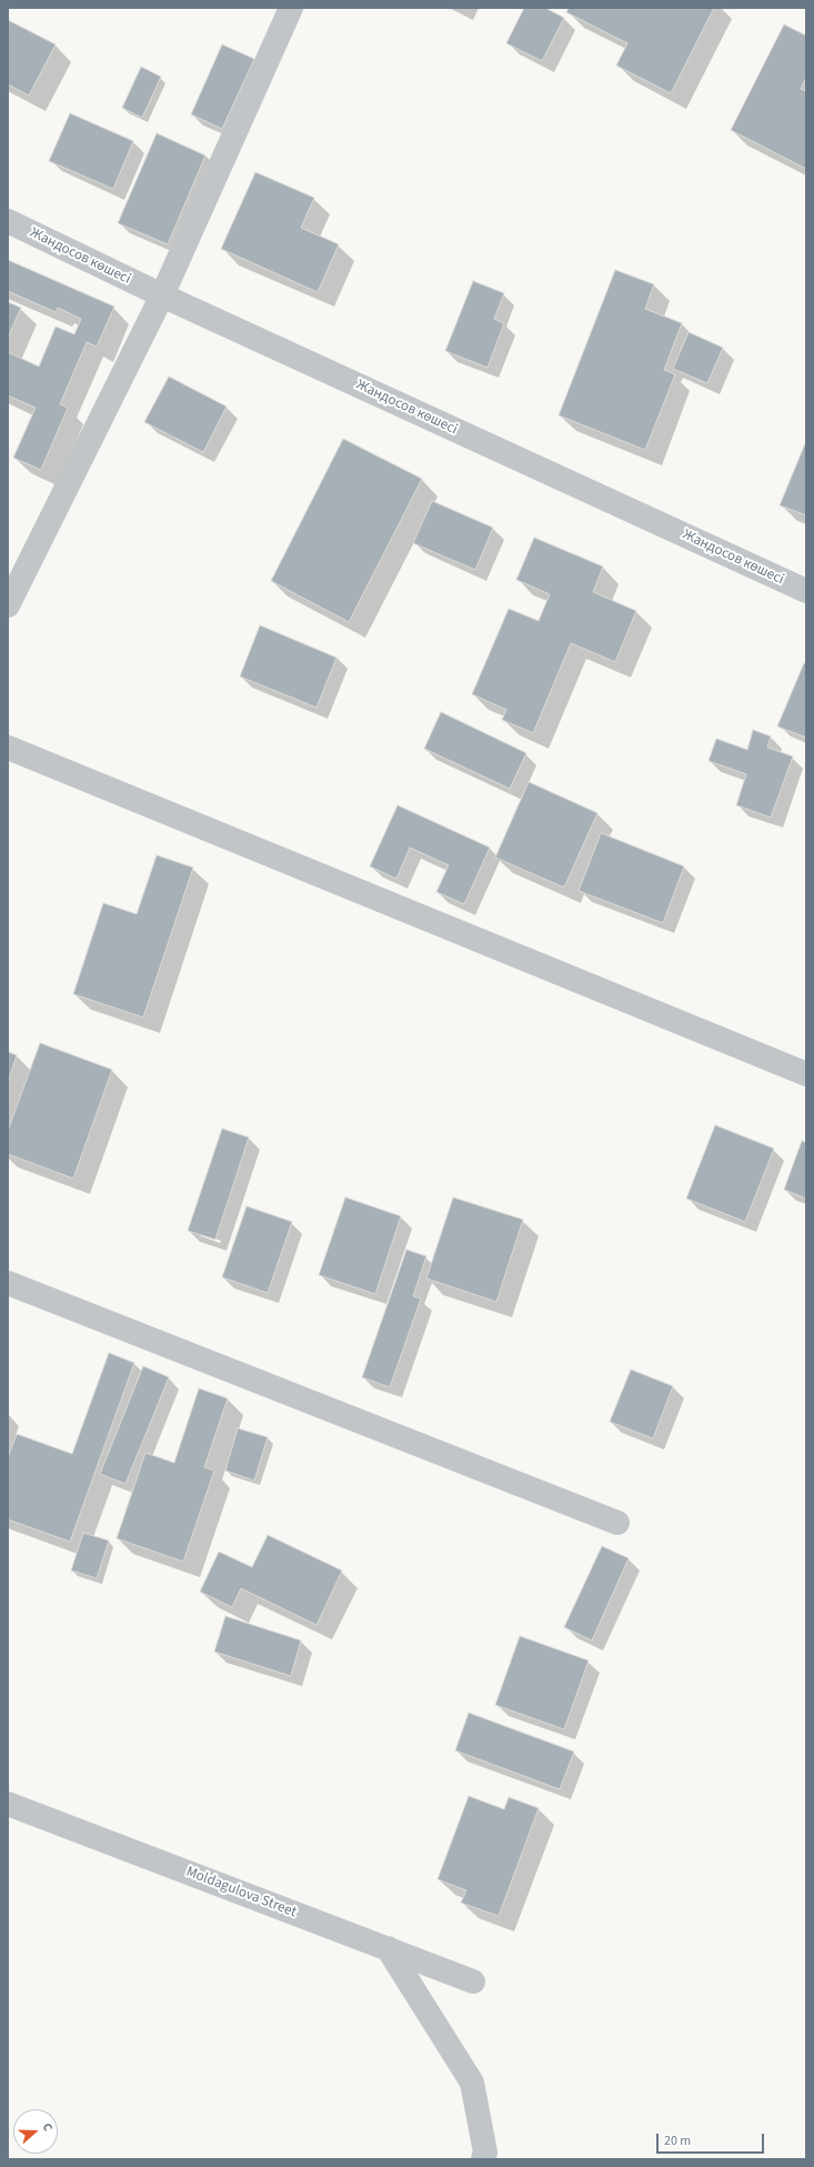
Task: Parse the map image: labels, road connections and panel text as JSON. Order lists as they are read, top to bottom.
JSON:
{
  "streets": {
    "street": ["Жандосов көшесі", "Moldagulova Street"]
  },
  "scale_bar": "20 m",
  "north": "right"
}
